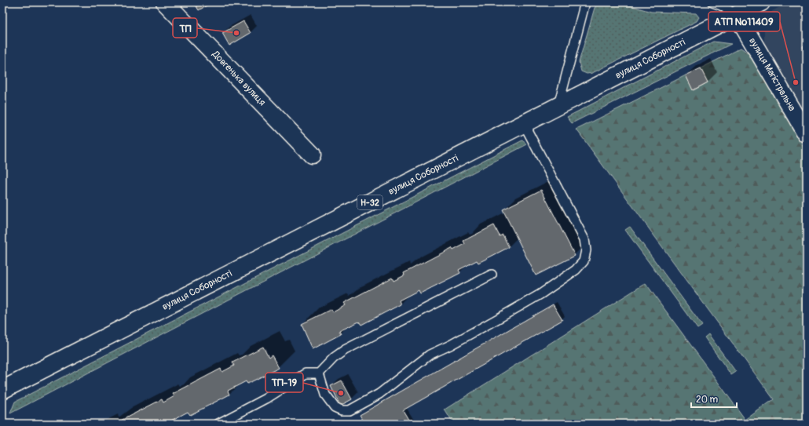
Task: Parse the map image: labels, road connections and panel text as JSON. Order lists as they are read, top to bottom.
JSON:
{
  "streets": {
    "main road": [
      "вулиця Соборності",
      "вулиця Магістральна",
      "Довгенька вулиця",
      "Н-32"
    ]
  },
  "crossings": [
    ["вулиця Соборності", "вулиця Магістральна"]
  ],
  "places": ["ТП", "АТП №11409", "ТП-19"],
  "scale_bar": "20 m"
}
